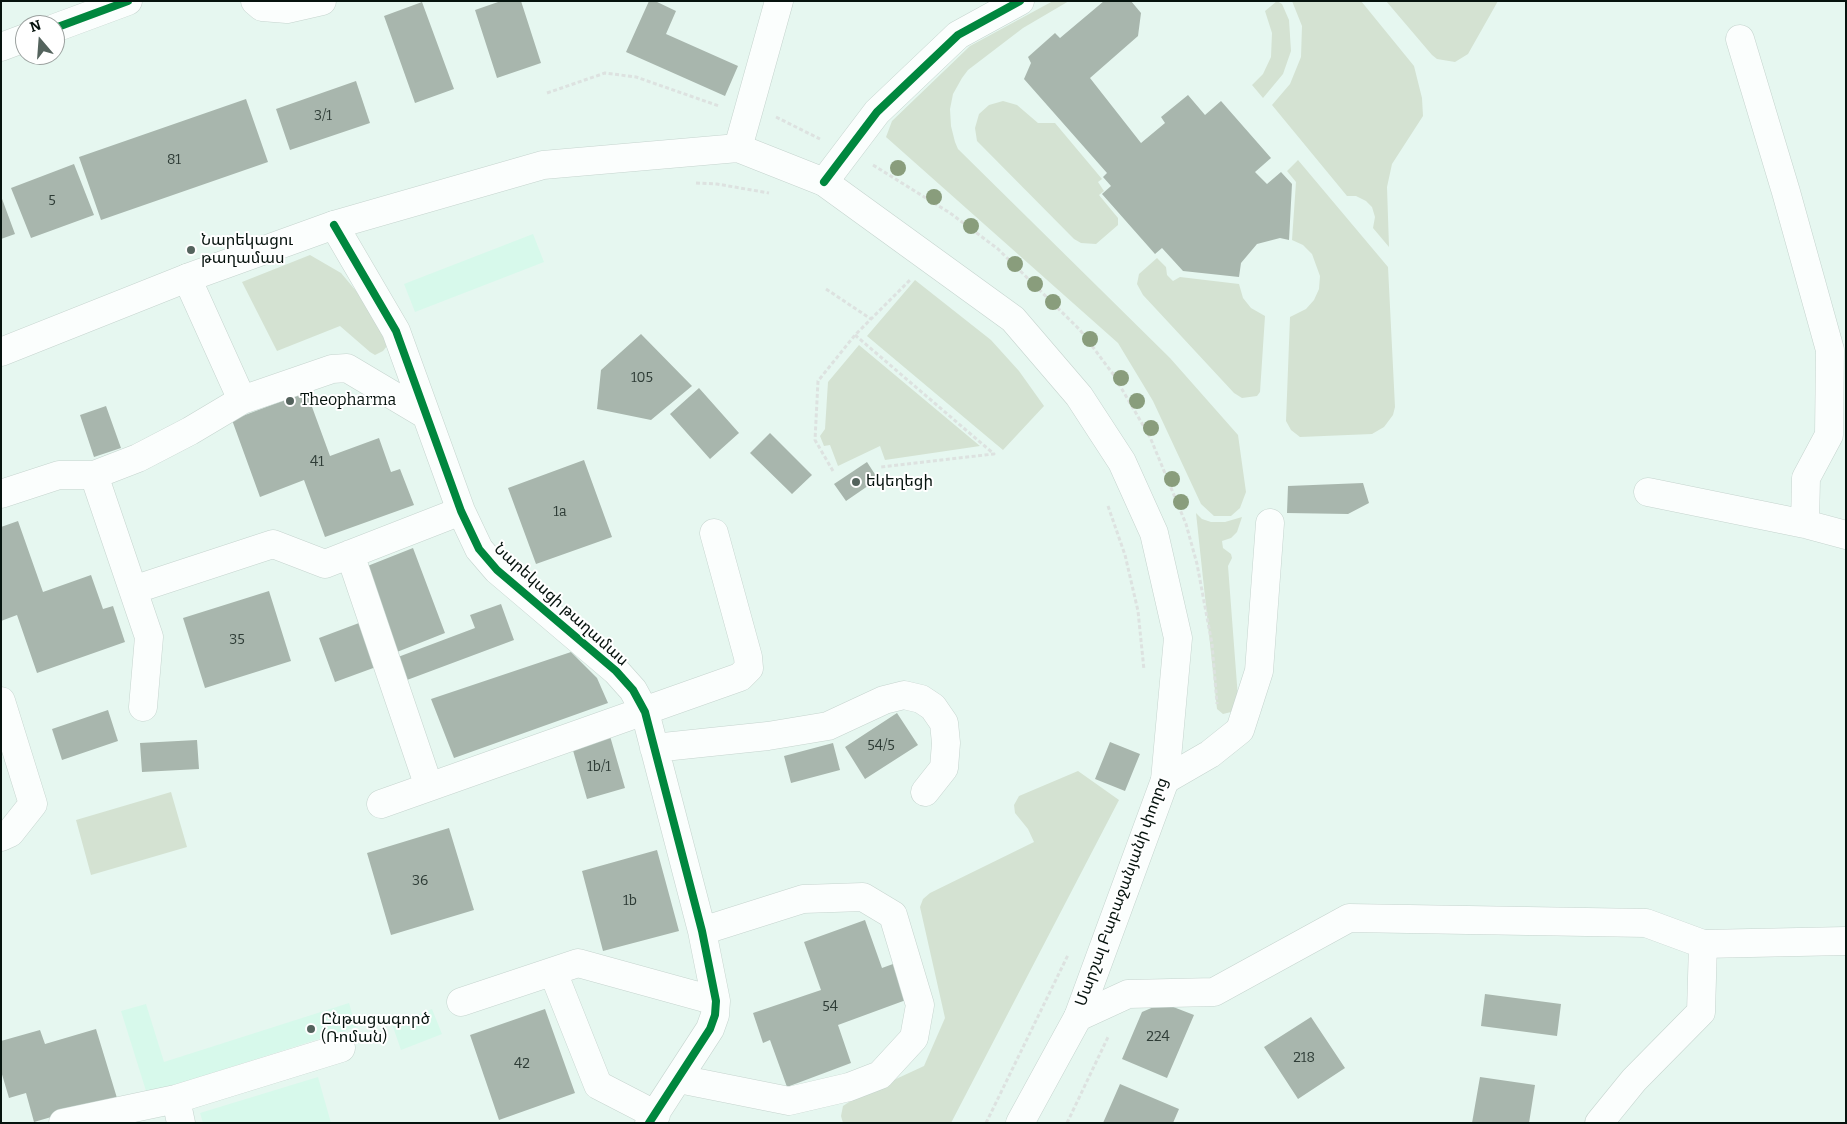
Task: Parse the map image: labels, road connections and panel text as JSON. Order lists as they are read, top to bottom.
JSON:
{
  "streets": {
    "main road": ["Նարեկացի թաղամաս", "Մարշալ Բաբաջանյանի փողոց"]
  },
  "crossings": [
    ["Նարեկացի թաղամաս", "Մարշալ Բաբաջանյանի փողոց"]
  ],
  "places": [
    "Նարեկացու թաղամաս",
    "Theopharma",
    "եկեղեցի",
    "Ընթացագործ (Ռոման)"
  ],
  "house_numbers": [
    "3/1",
    "81",
    "5",
    "105",
    "41",
    "1a",
    "35",
    "54/5",
    "1b/1",
    "36",
    "1b",
    "54",
    "224",
    "218",
    "42"
  ],
  "north": "top"
}
